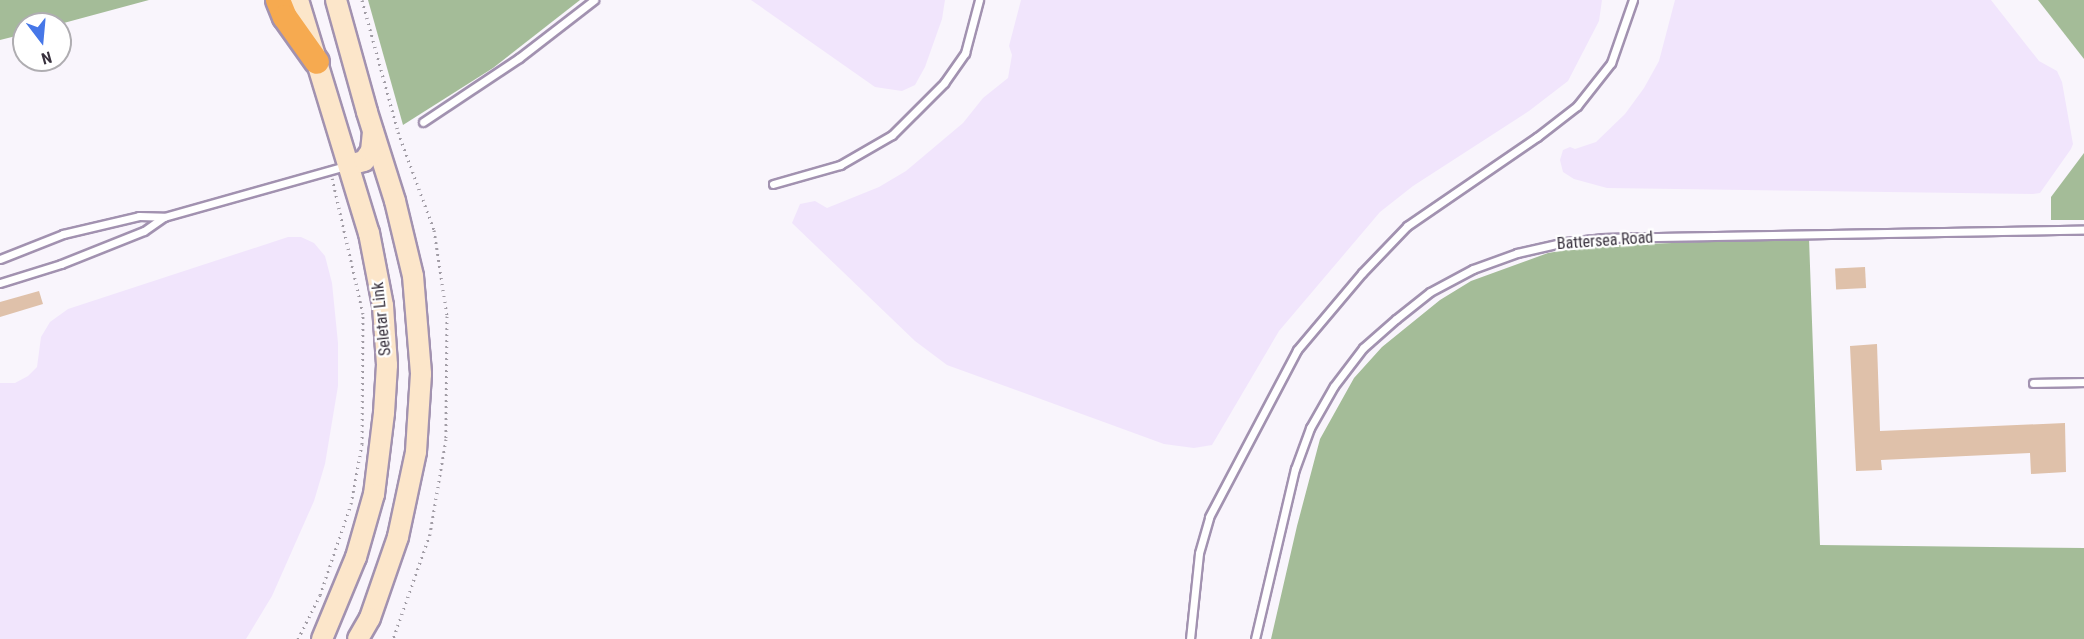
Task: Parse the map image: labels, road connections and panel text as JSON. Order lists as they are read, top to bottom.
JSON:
{
  "streets": {
    "main road": ["Seletar Link"],
    "lane": ["Battersea Road"]
  },
  "north": "bottom"
}
